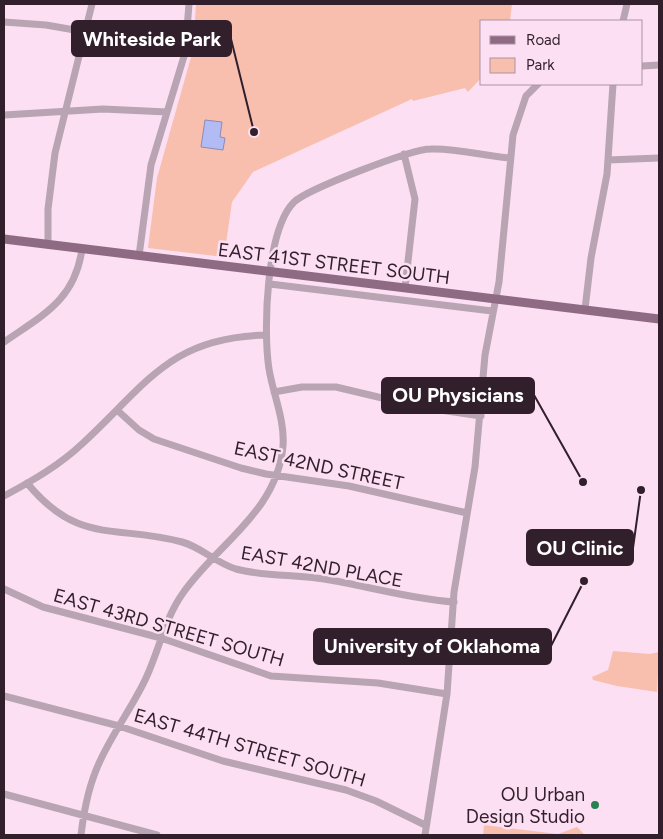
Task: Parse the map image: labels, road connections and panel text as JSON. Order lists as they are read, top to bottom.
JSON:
{
  "streets": {
    "main road": ["EAST 41ST STREET SOUTH"],
    "street": [
      "EAST 42ND STREET",
      "EAST 42ND PLACE",
      "EAST 43RD STREET SOUTH",
      "EAST 44TH STREET SOUTH"
    ]
  },
  "places": [
    "Whiteside Park",
    "OU Physicians",
    "OU Clinic",
    "University of Oklahoma",
    "OU Urban Design Studio"
  ],
  "legend": ["Road", "Park"]
}
